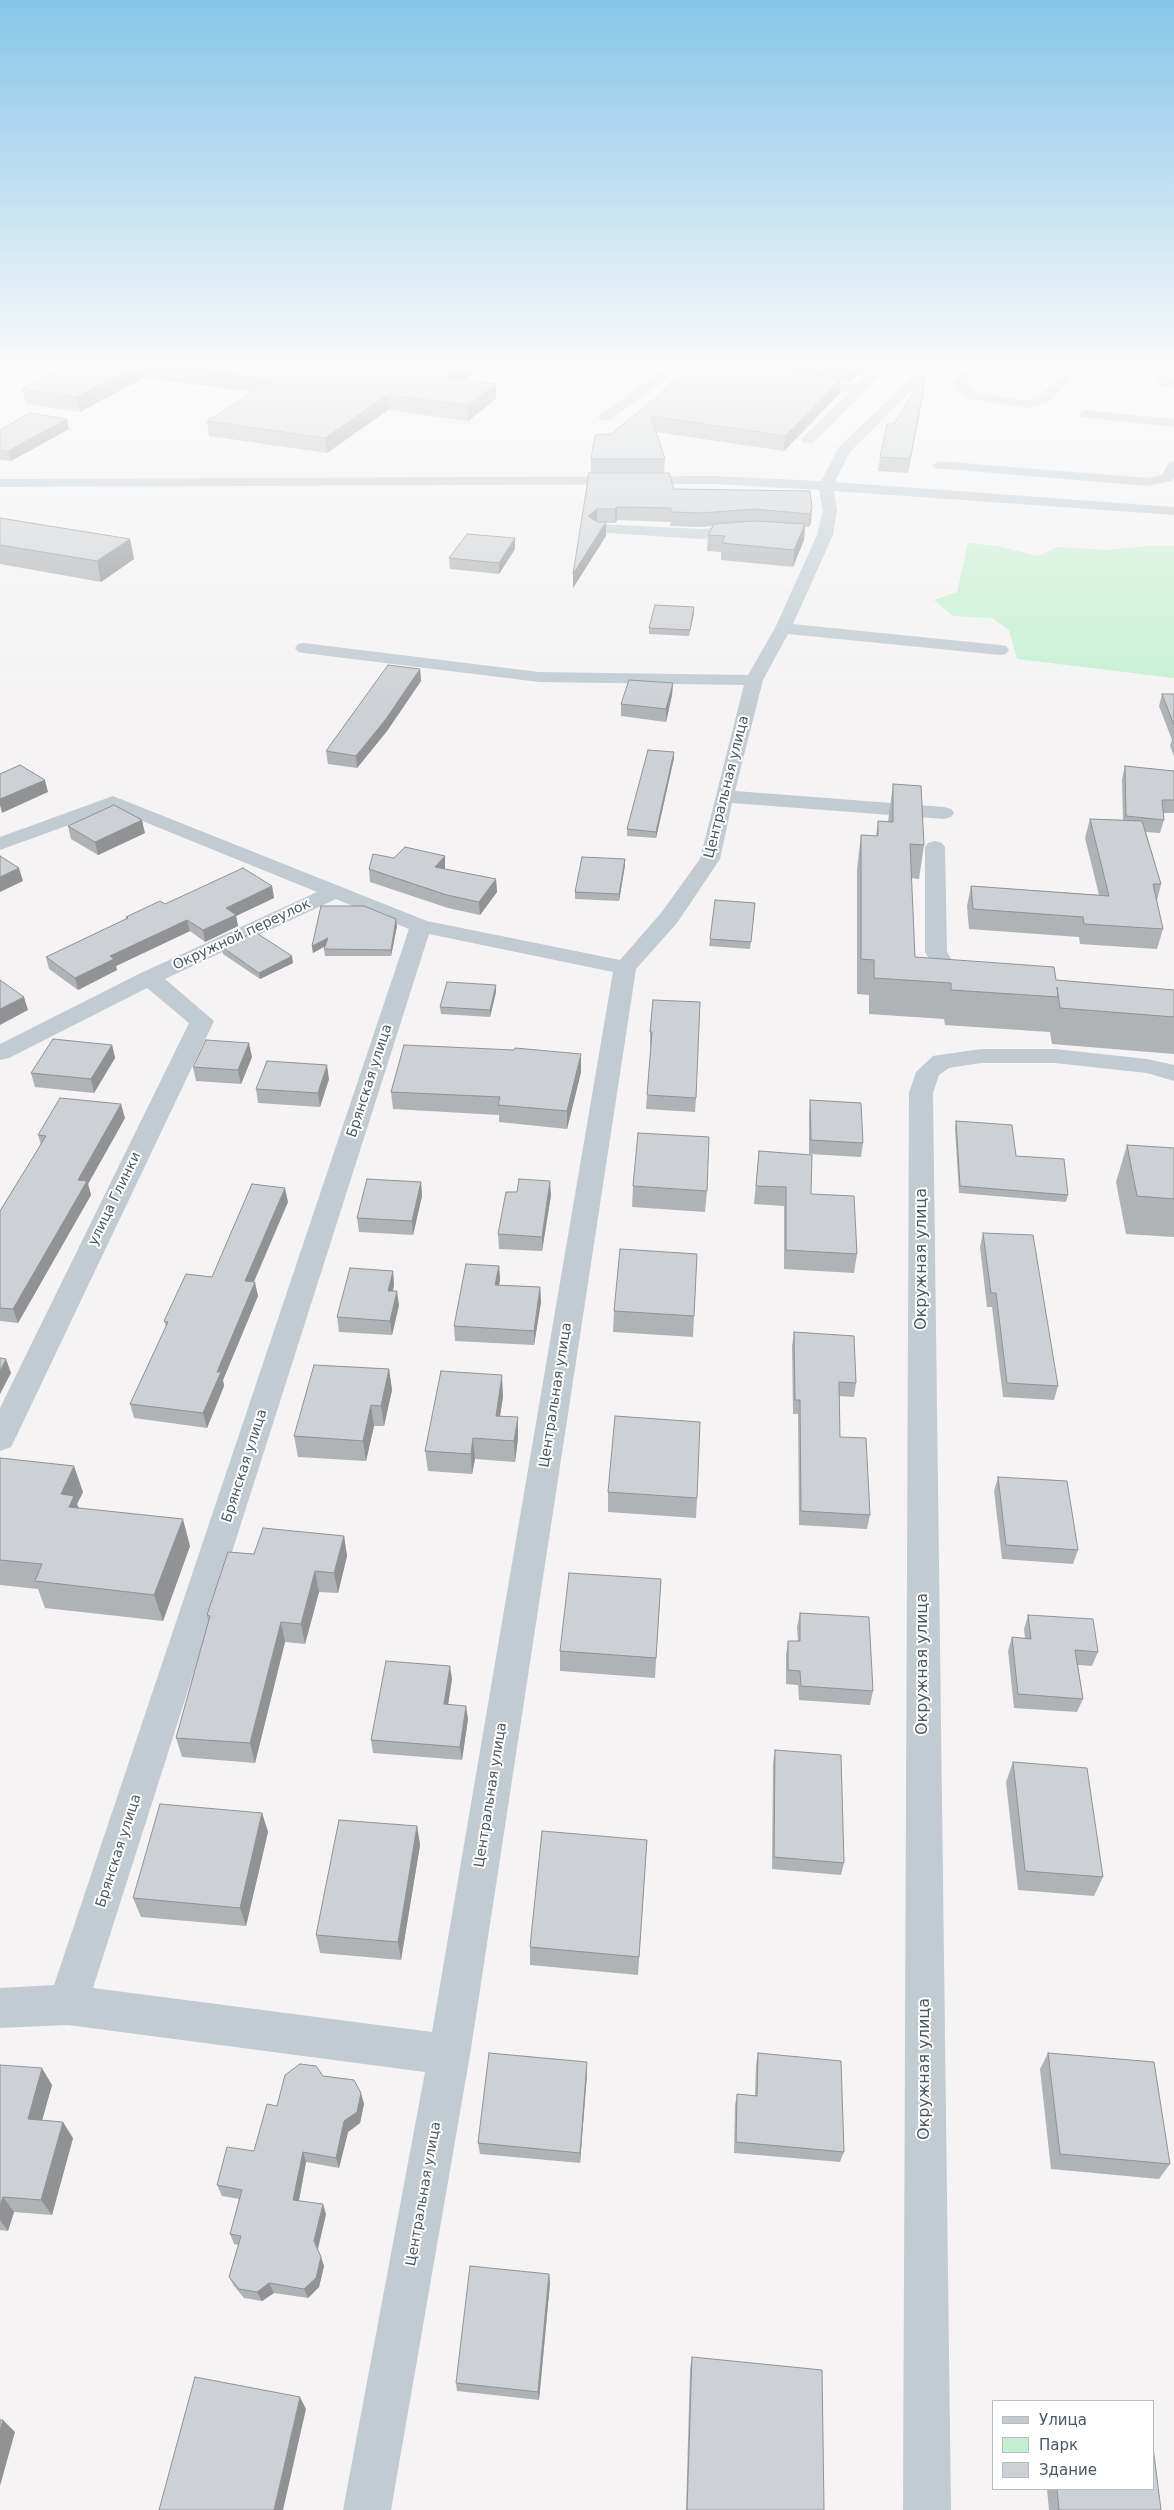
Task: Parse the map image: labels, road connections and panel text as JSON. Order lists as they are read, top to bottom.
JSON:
{
  "streets": {
    "street": [
      "Центральная улица",
      "Окружной переулок",
      "Брянская улица",
      "улица Глинки",
      "Окружная улица"
    ]
  },
  "crossings": [
    ["Окружной переулок", "улица Глинки"]
  ],
  "legend": ["Улица", "Парк", "Здание"]
}
